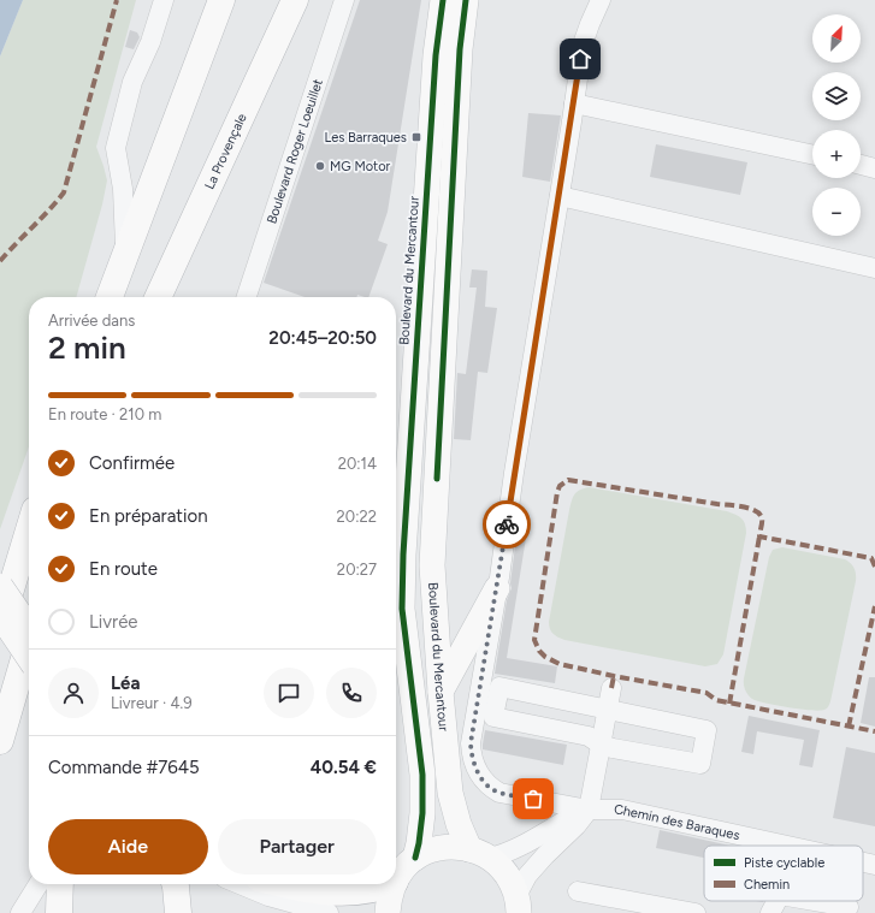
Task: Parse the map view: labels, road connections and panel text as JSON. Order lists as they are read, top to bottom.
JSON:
{
  "streets": {
    "highway": ["La Provençale"],
    "main road": ["Boulevard du Mercantour"],
    "street": ["Boulevard Roger Loeuillet", "Chemin des Baraques"]
  },
  "places": {
    "transit": ["Les Barraques"],
    "other": ["MG Motor"]
  },
  "legend": ["Piste cyclable", "Chemin"],
  "north": "top right",
  "page": {
    "map_buttons": ["+", "−"],
    "heading": ["2 min", "Arrivée dans", "20:45–20:50"],
    "panel": [
      "Léa",
      "Livreur · 4.9",
      "Commande #7645",
      "40.54 €"
    ],
    "bar": "En route · 210 m",
    "list": [
      ["Confirmée", "20:14"],
      ["En préparation", "20:22"],
      ["En route", "20:27"],
      "Livrée"
    ],
    "buttons": ["Aide", "Partager"]
  }
}
